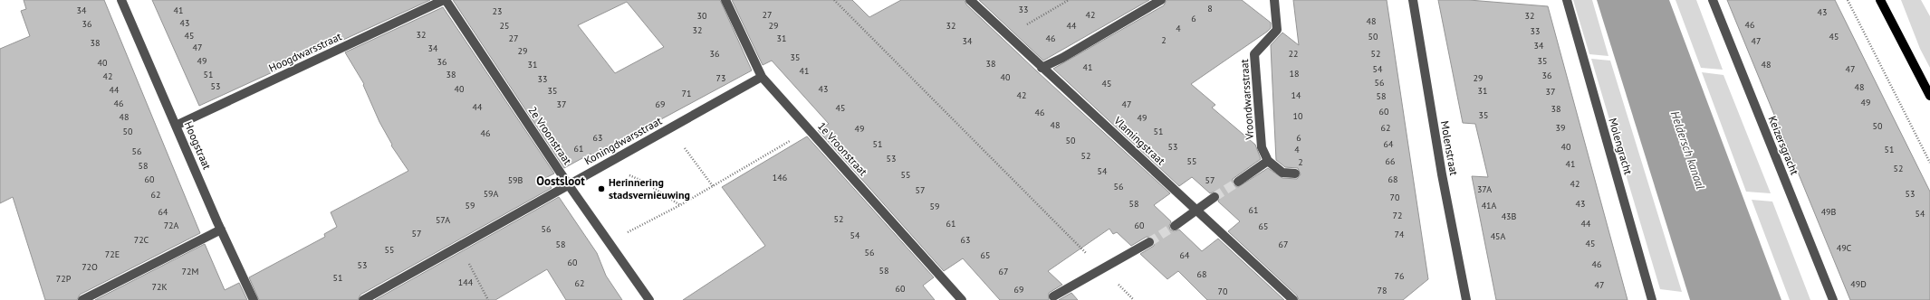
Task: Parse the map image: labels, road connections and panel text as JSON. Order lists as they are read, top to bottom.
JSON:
{
  "streets": {
    "street": [
      "Hoogdwarsstraat",
      "Vroondwarsstraat",
      "2e Vroonstraat",
      "Koningdwarsstraat",
      "Vlamingstraat",
      "Hoogstraat",
      "Keizersgracht",
      "Molengracht",
      "Molenstraat",
      "1e Vroonstraat"
    ]
  },
  "crossings": [
    ["Hoogdwarsstraat", "2e Vroonstraat"],
    ["Hoogdwarsstraat", "Hoogstraat"],
    ["2e Vroonstraat", "Koningdwarsstraat"],
    ["Koningdwarsstraat", "1e Vroonstraat"]
  ],
  "districts": ["Oostsloot"],
  "water": ["Heldersch kanaal"],
  "places": ["Herinnering stadsvernieuwing"],
  "house_numbers": [
    "8",
    "33",
    "34",
    "41",
    "23",
    "43",
    "27",
    "42",
    "30",
    "32",
    "6",
    "48",
    "43",
    "36",
    "46",
    "25",
    "29",
    "32",
    "44",
    "4",
    "32",
    "33",
    "32",
    "45",
    "50",
    "45",
    "27",
    "31",
    "46",
    "2",
    "34",
    "47",
    "38",
    "34",
    "47",
    "34",
    "29",
    "36",
    "22",
    "52",
    "35",
    "49",
    "35",
    "36",
    "40",
    "38",
    "31",
    "48",
    "41",
    "54",
    "47",
    "41",
    "18",
    "51",
    "38",
    "36",
    "42",
    "40",
    "73",
    "29",
    "33",
    "56",
    "45",
    "53",
    "48",
    "40",
    "43",
    "44",
    "35",
    "31",
    "37",
    "71",
    "42",
    "14",
    "58",
    "49",
    "46",
    "37",
    "69",
    "47",
    "44",
    "45",
    "38",
    "60",
    "46",
    "35",
    "10",
    "48",
    "49",
    "48",
    "50",
    "62",
    "39",
    "49",
    "50",
    "51",
    "46",
    "63",
    "6",
    "50",
    "51",
    "64",
    "53",
    "40",
    "61",
    "4",
    "51",
    "56",
    "52",
    "53",
    "55",
    "66",
    "2",
    "41",
    "58",
    "52",
    "54",
    "55",
    "146",
    "60",
    "68",
    "59B",
    "57",
    "42",
    "56",
    "37A",
    "57",
    "59A",
    "53",
    "62",
    "70",
    "58",
    "43",
    "59",
    "41A",
    "59",
    "61",
    "64",
    "49B",
    "54",
    "72",
    "43B",
    "52",
    "57A",
    "61",
    "44",
    "72A",
    "60",
    "65",
    "56",
    "57",
    "74",
    "54",
    "45A",
    "72C",
    "63",
    "45",
    "58",
    "67",
    "49C",
    "55",
    "56",
    "72E",
    "65",
    "64",
    "60",
    "46",
    "53",
    "72O",
    "58",
    "72M",
    "67",
    "68",
    "76",
    "51",
    "72P",
    "144",
    "62",
    "49D",
    "47",
    "72K",
    "60",
    "69",
    "78",
    "70"
  ]
}
